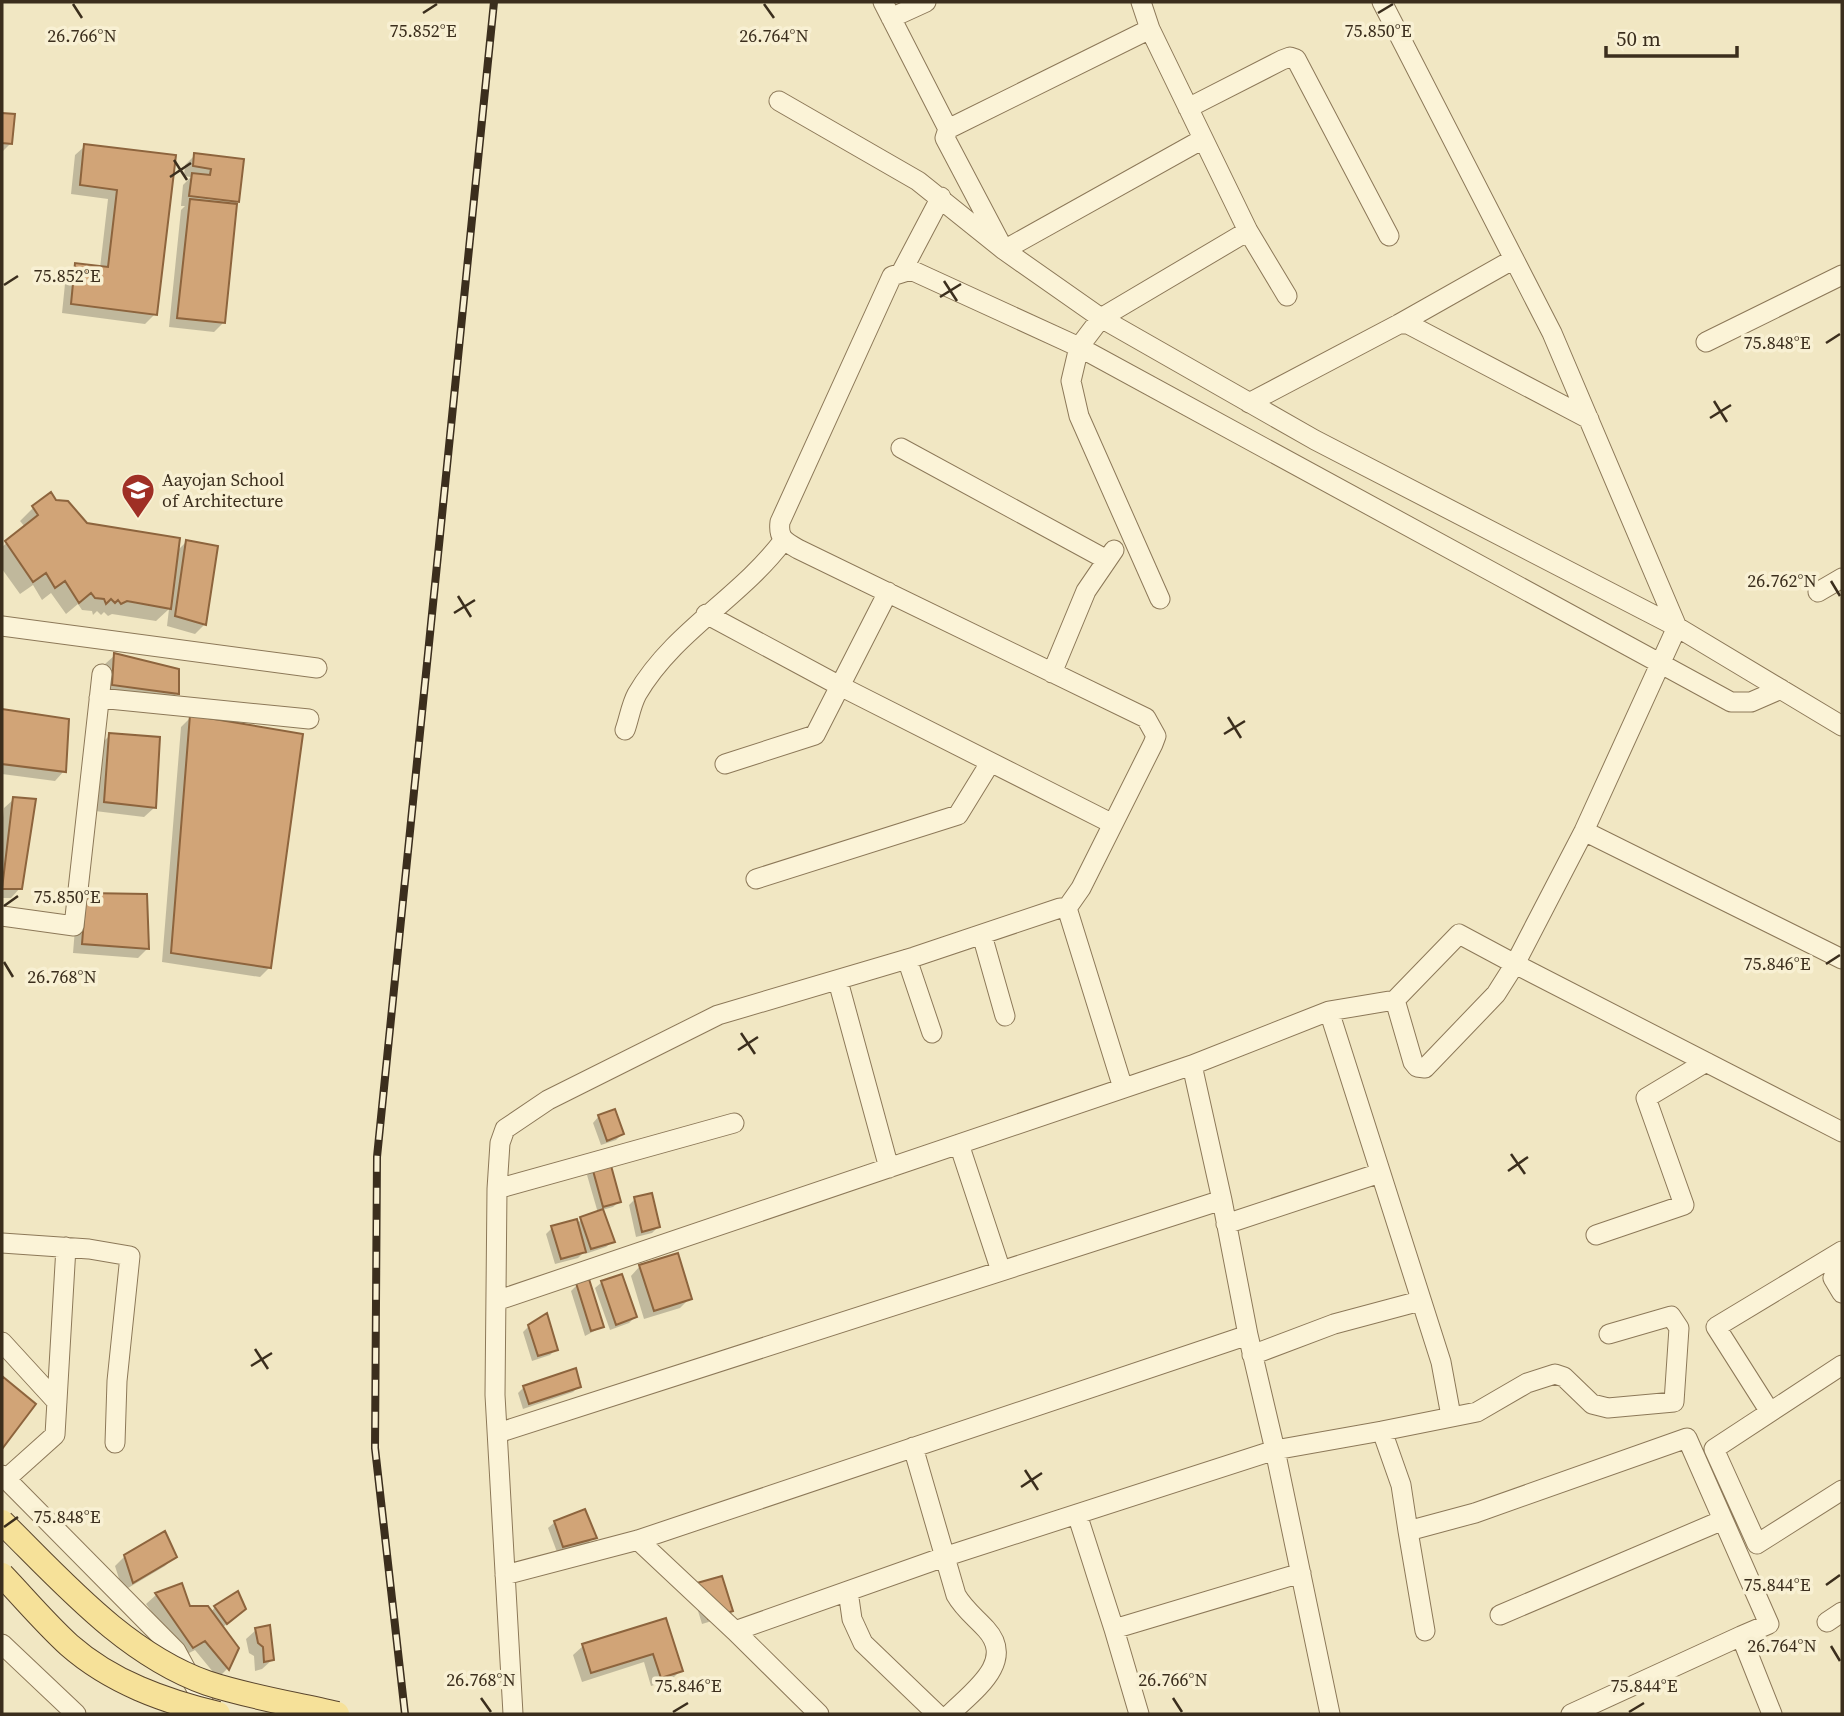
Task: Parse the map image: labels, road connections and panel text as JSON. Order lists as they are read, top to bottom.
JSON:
{
  "places": {
    "school or university": ["Aayojan School of Architecture"]
  },
  "scale_bar": "50 m",
  "coordinates": [
    "75.850°E",
    "75.852°E",
    "26.766°N",
    "26.764°N",
    "75.848°E",
    "26.762°N",
    "75.846°E",
    "26.768°N",
    "75.844°E"
  ]
}
